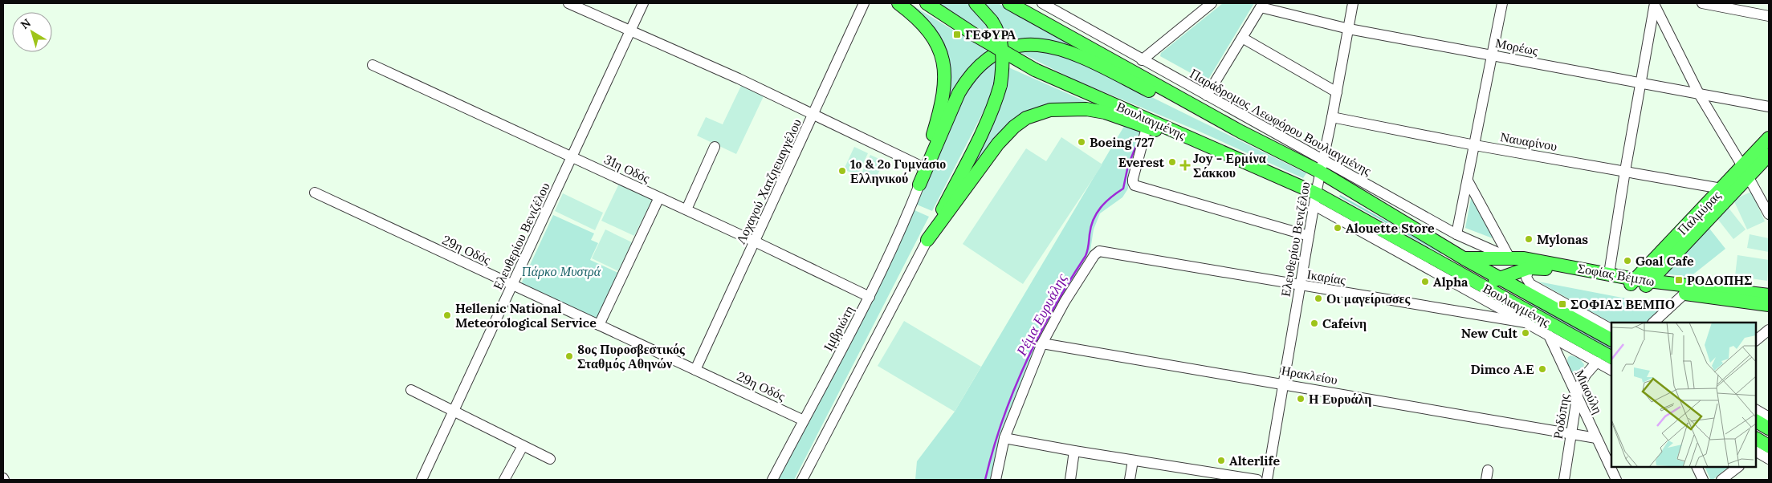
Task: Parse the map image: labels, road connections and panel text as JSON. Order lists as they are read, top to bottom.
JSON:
{
  "streets": {
    "main road": ["Βουλιαγμένης", "Παλμύρας", "Σοφίας Βέμπω"],
    "street": [
      "Μορέως",
      "Παράδρομος Λεωφόρου Βουλιαγμένης",
      "Ναυαρίνου",
      "31η Οδός",
      "Λοχαγού Χατζηευαγγέλου",
      "Ελευθερίου Βενιζέλου",
      "29η Οδός",
      "Ικαρίας",
      "Ιμβριώτη",
      "Ηρακλείου",
      "Μιαούλη",
      "Ροδόπης"
    ]
  },
  "crossings": [
    ["Μορέως", "Ελευθερίου Βενιζέλου"],
    ["Βουλιαγμένης", "Παράδρομος Λεωφόρου Βουλιαγμένης"],
    ["Βουλιαγμένης", "Ελευθερίου Βενιζέλου"],
    ["Βουλιαγμένης", "Σοφίας Βέμπω"],
    ["Παράδρομος Λεωφόρου Βουλιαγμένης", "Ελευθερίου Βενιζέλου"],
    ["Παράδρομος Λεωφόρου Βουλιαγμένης", "Σοφίας Βέμπω"],
    ["Ναυαρίνου", "Παλμύρας"],
    ["Ναυαρίνου", "Ελευθερίου Βενιζέλου"],
    ["31η Οδός", "Λοχαγού Χατζηευαγγέλου"],
    ["31η Οδός", "Ελευθερίου Βενιζέλου"],
    ["31η Οδός", "Ιμβριώτη"],
    ["Λοχαγού Χατζηευαγγέλου", "29η Οδός"],
    ["Παλμύρας", "Σοφίας Βέμπω"],
    ["Ελευθερίου Βενιζέλου", "29η Οδός"],
    ["Ελευθερίου Βενιζέλου", "Ικαρίας"],
    ["Ελευθερίου Βενιζέλου", "Ηρακλείου"],
    ["29η Οδός", "Ιμβριώτη"],
    ["Ικαρίας", "Ηρακλείου"],
    ["Ηρακλείου", "Μιαούλη"],
    ["Ηρακλείου", "Ροδόπης"],
    ["Μιαούλη", "Ροδόπης"]
  ],
  "water": ["Ρέμα Ευρυάλης"],
  "parks": ["Πάρκο Μυστρά"],
  "places": {
    "transit": ["ΓΕΦΥΡΑ", "ΡΟΔΟΠΗΣ", "ΣΟΦΙΑΣ ΒΕΜΠΟ"],
    "other": [
      "Boeing 727",
      "Everest",
      "1ο & 2ο Γυμνάσιο Ελληνικού",
      "Alouette Store",
      "Mylonas",
      "Goal Cafe",
      "Alpha",
      "Οι μαγείρισσες",
      "Hellenic National Meteorological Service",
      "Cafeίνη",
      "New Cult",
      "8ος Πυροσβεστικός Σταθμός Αθηνών",
      "Dimco Α.Ε",
      "Η Ευρυάλη",
      "Alterlife"
    ],
    "health": ["Joy - Ερμίνα Σάκκου"]
  },
  "north": "top left"
}
